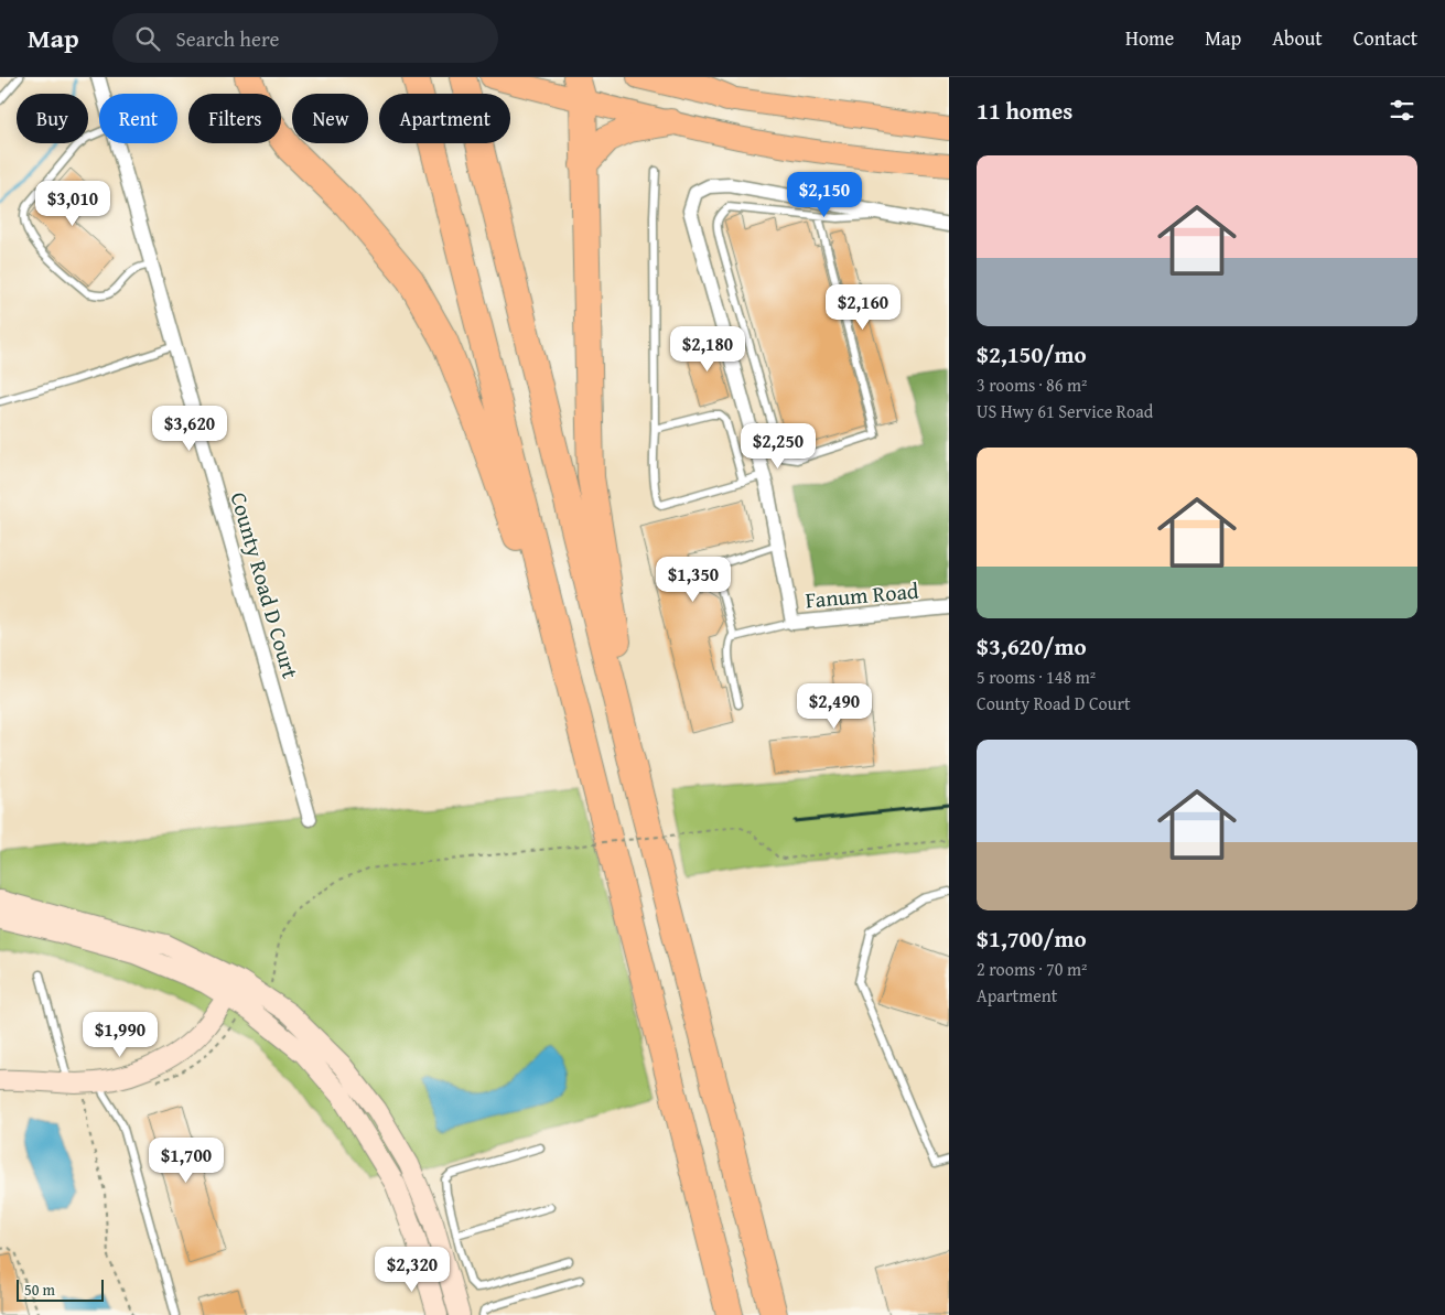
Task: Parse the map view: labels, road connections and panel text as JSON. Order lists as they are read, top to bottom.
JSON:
{
  "streets": {
    "street": ["County Road D Court", "Fanum Road"]
  },
  "scale_bar": "50 m",
  "page": {
    "header": "Map",
    "search": "Search here",
    "nav": [
      "Home",
      "Map",
      "About",
      "Contact"
    ],
    "heading": "11 homes",
    "chip": [
      "Buy",
      "Rent",
      "Filters",
      "New",
      "Apartment"
    ],
    "list": [
      {
        "name": "$2,150/mo",
        "note": "3 rooms · 86 m² · US Hwy 61 Service Road"
      },
      {
        "name": "$3,620/mo",
        "note": "5 rooms · 148 m² · County Road D Court"
      },
      {
        "name": "$1,700/mo",
        "note": "2 rooms · 70 m² · Apartment"
      }
    ],
    "price": [
      "$2,150",
      "$3,010",
      "$2,160",
      "$2,180",
      "$3,620",
      "$2,250",
      "$1,350",
      "$2,490",
      "$1,990",
      "$1,700",
      "$2,320"
    ],
    "scale": "50 m"
  }
}
